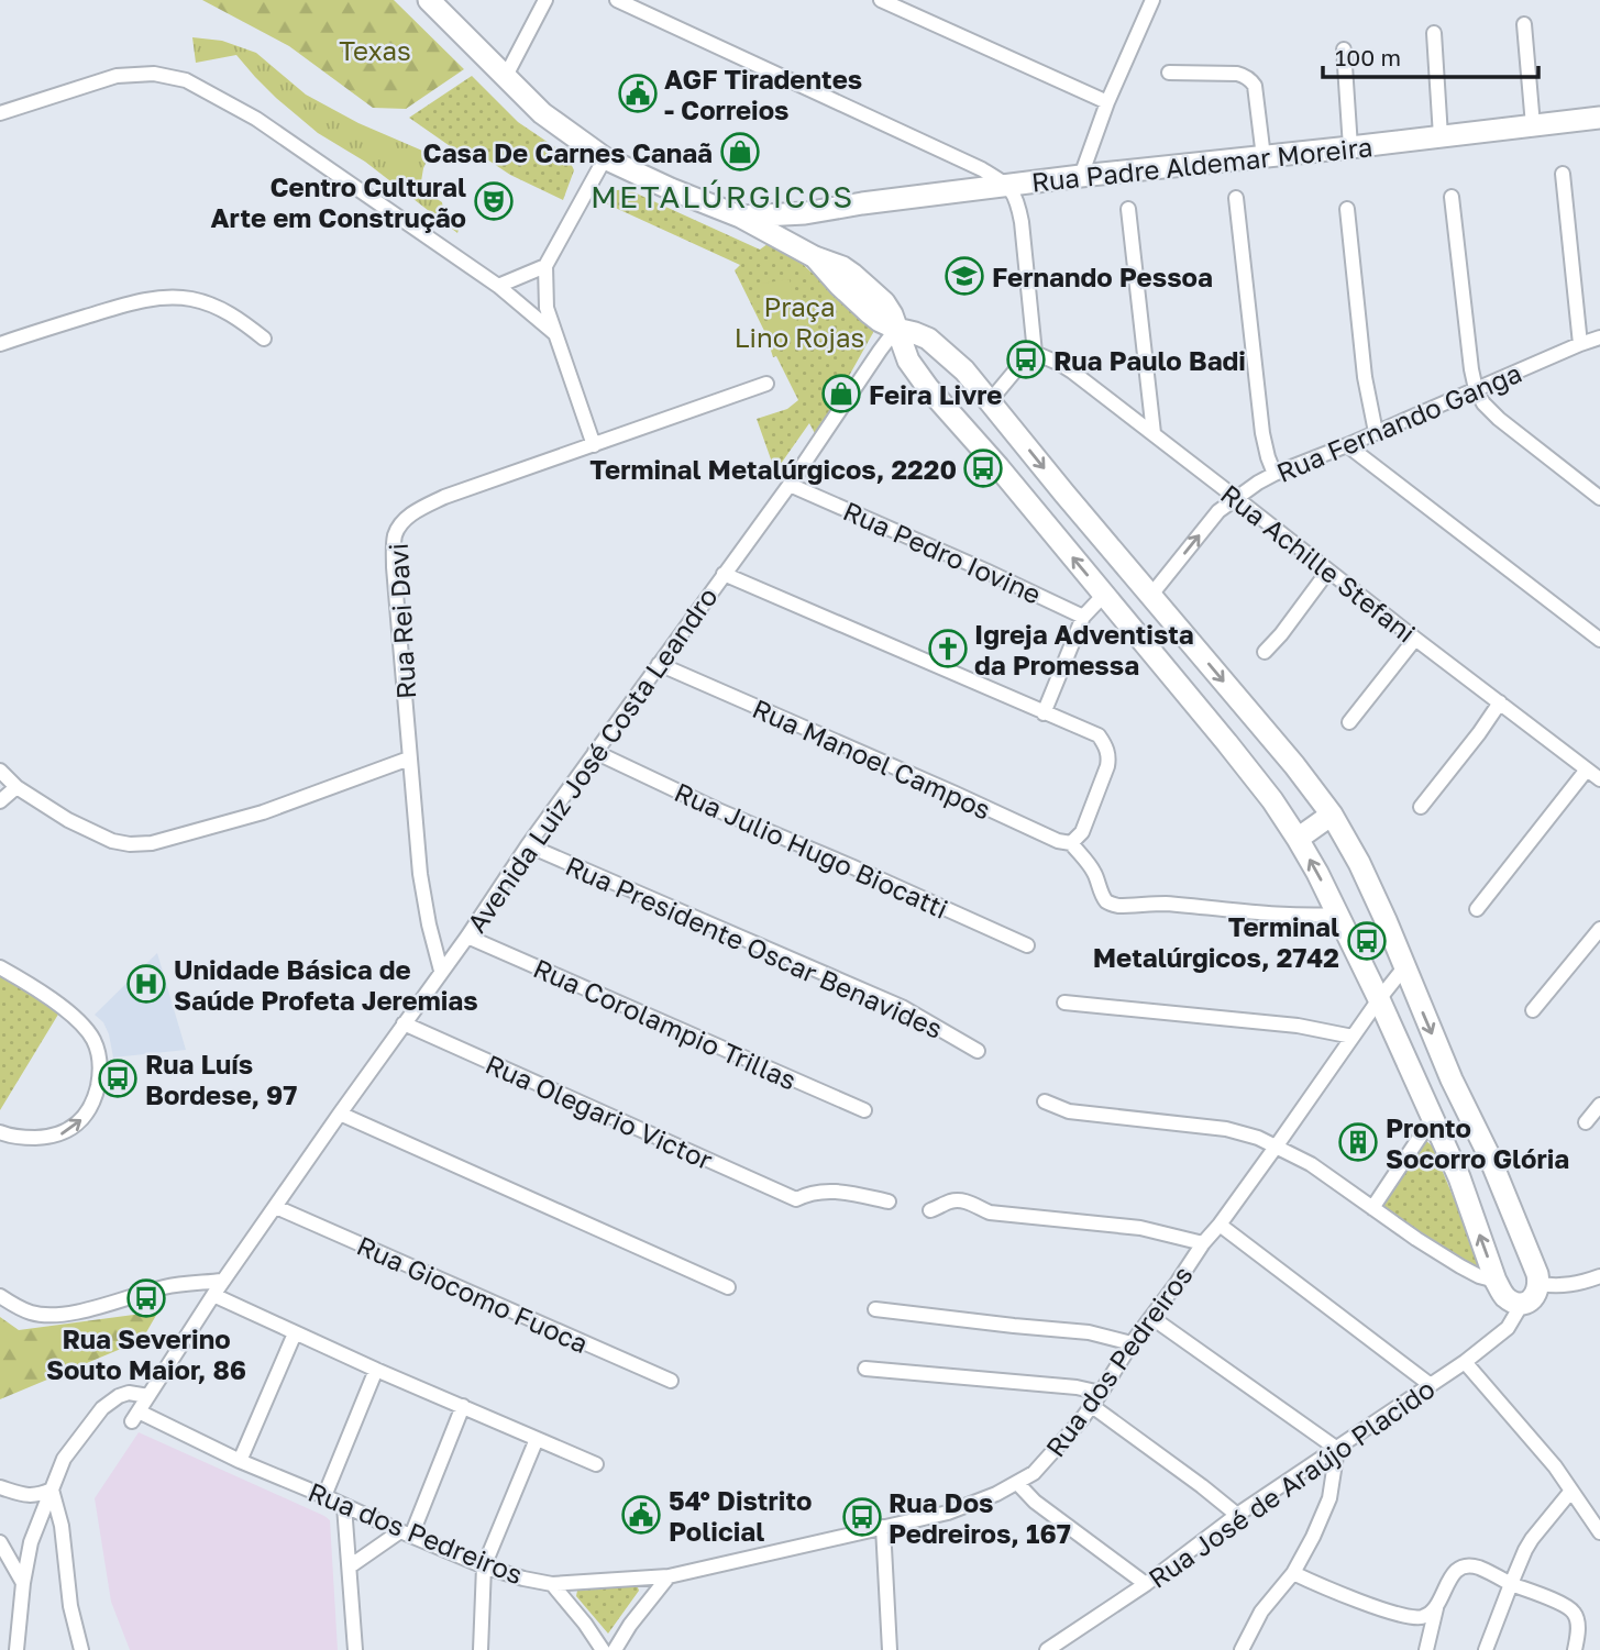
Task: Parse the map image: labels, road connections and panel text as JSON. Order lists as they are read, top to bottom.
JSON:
{
  "streets": {
    "street": [
      "Rua Padre Aldemar Moreira",
      "Rua Fernando Ganga",
      "Rua Pedro Iovine",
      "Rua Achille Stefani",
      "Rua Rei Davi",
      "Rua Manoel Campos",
      "Avenida Luiz José Costa Leandro",
      "Rua Julio Hugo Biocatti",
      "Rua Presidente Oscar Benavides",
      "Rua Corolampio Trillas",
      "Rua Olegario Victor",
      "Rua Giocomo Fuoca",
      "Rua dos Pedreiros",
      "Rua José de Araújo Placido"
    ]
  },
  "crossings": [
    ["Rua Fernando Ganga", "Rua Achille Stefani"],
    ["Rua Pedro Iovine", "Avenida Luiz José Costa Leandro"],
    ["Rua Rei Davi", "Avenida Luiz José Costa Leandro"],
    ["Rua Manoel Campos", "Avenida Luiz José Costa Leandro"],
    ["Avenida Luiz José Costa Leandro", "Rua Julio Hugo Biocatti"],
    ["Avenida Luiz José Costa Leandro", "Rua Presidente Oscar Benavides"],
    ["Avenida Luiz José Costa Leandro", "Rua Corolampio Trillas"],
    ["Avenida Luiz José Costa Leandro", "Rua Olegario Victor"],
    ["Avenida Luiz José Costa Leandro", "Rua Giocomo Fuoca"],
    ["Avenida Luiz José Costa Leandro", "Rua dos Pedreiros"]
  ],
  "districts": ["METALÚRGICOS"],
  "parks": ["Texas", "Praça Lino Rojas"],
  "places": {
    "public building": ["AGF Tiradentes - Correios", "54° Distrito Policial"],
    "shop": ["Casa De Carnes Canaã", "Feira Livre"],
    "theatre": ["Centro Cultural Arte em Construção"],
    "school or university": ["Fernando Pessoa"],
    "bus stop": [
      "Rua Paulo Badi",
      "Terminal Metalúrgicos, 2220",
      "Terminal Metalúrgicos, 2742",
      "Rua Luís Bordese, 97",
      "Rua Severino Souto Maior, 86",
      "Rua Dos Pedreiros, 167"
    ],
    "church": ["Igreja Adventista da Promessa"],
    "hospital": ["Unidade Básica de Saúde Profeta Jeremias"],
    "building": ["Pronto Socorro Glória"]
  },
  "scale_bar": "100 m"
}
